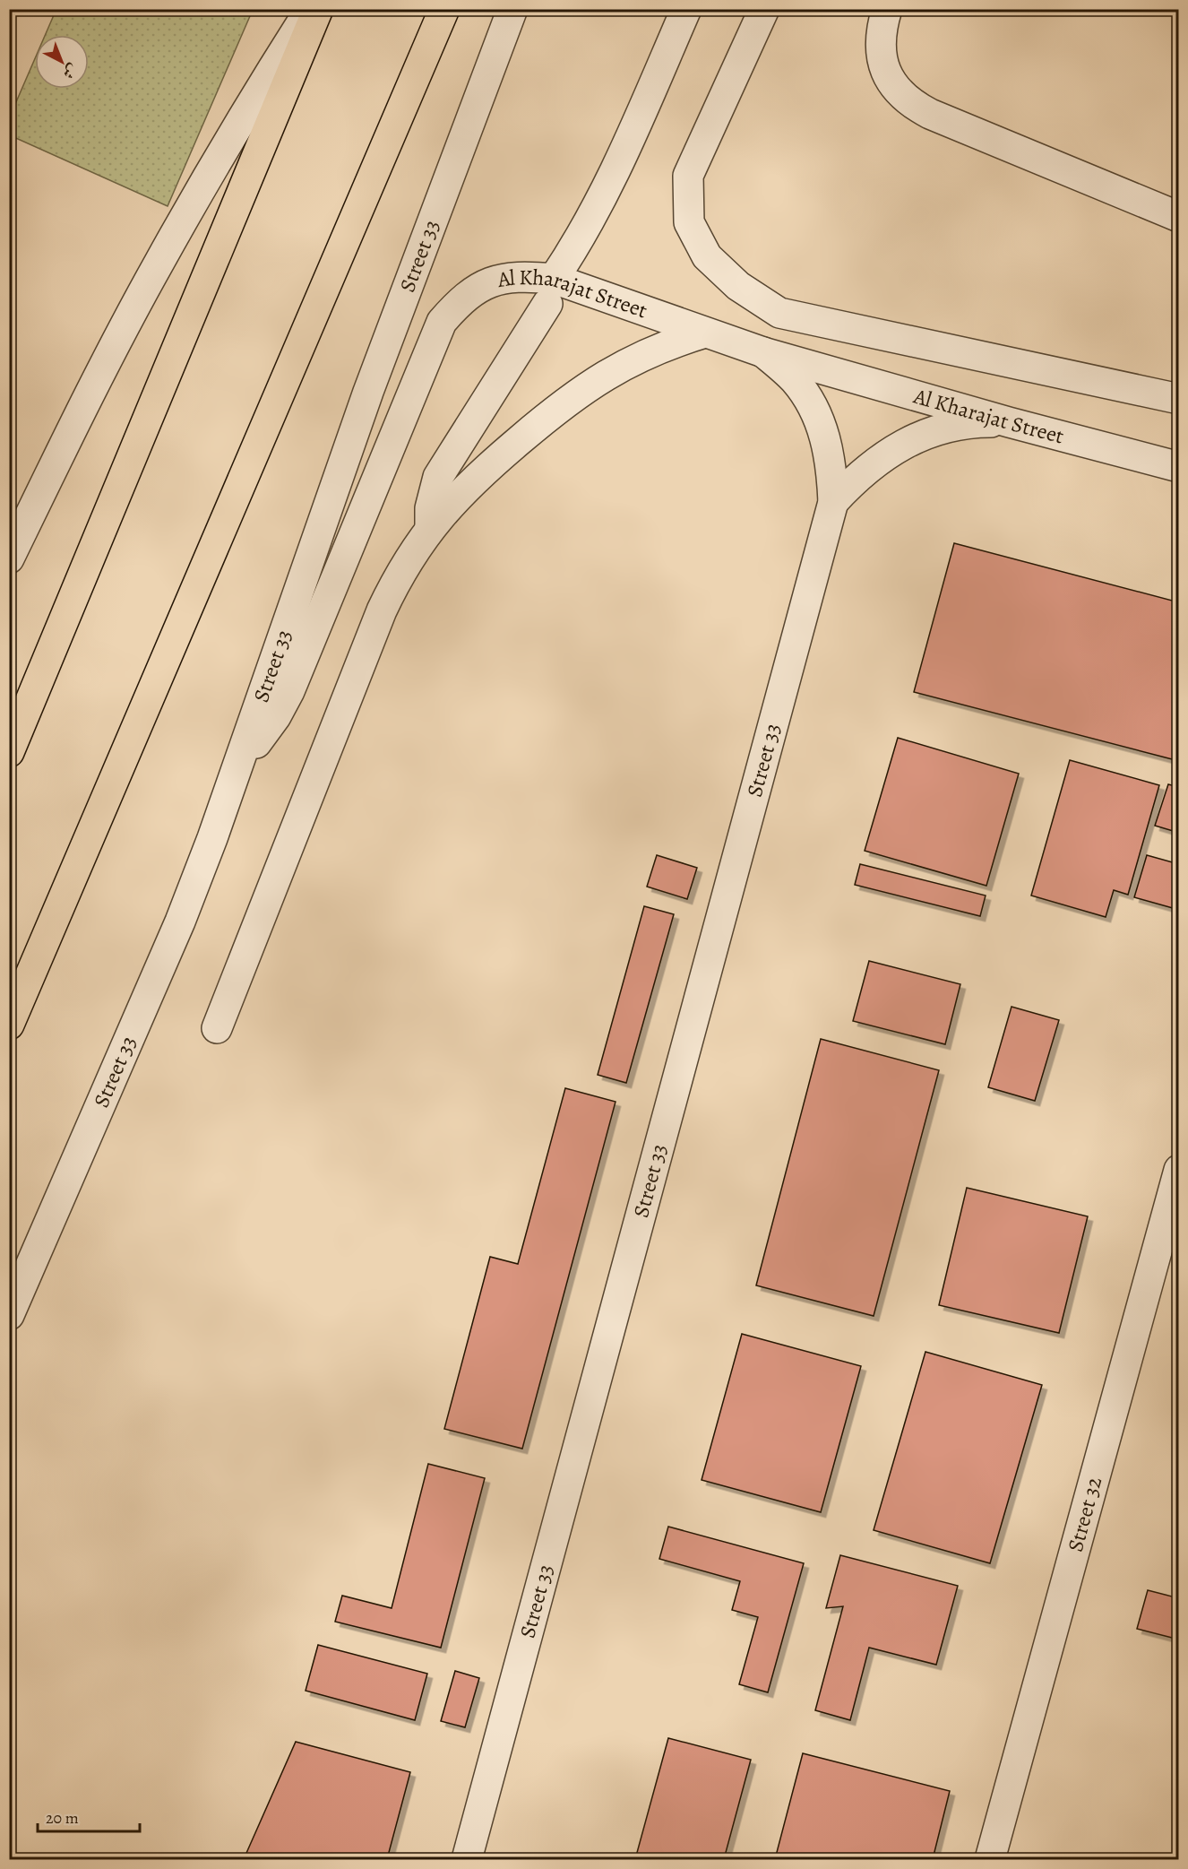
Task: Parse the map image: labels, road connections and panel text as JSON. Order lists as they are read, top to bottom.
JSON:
{
  "streets": {
    "street": ["Street 33", "Al Kharajat Street", "Street 32"]
  },
  "crossings": [
    ["Street 33", "Al Kharajat Street"]
  ],
  "scale_bar": "20 m",
  "north": "bottom right"
}
